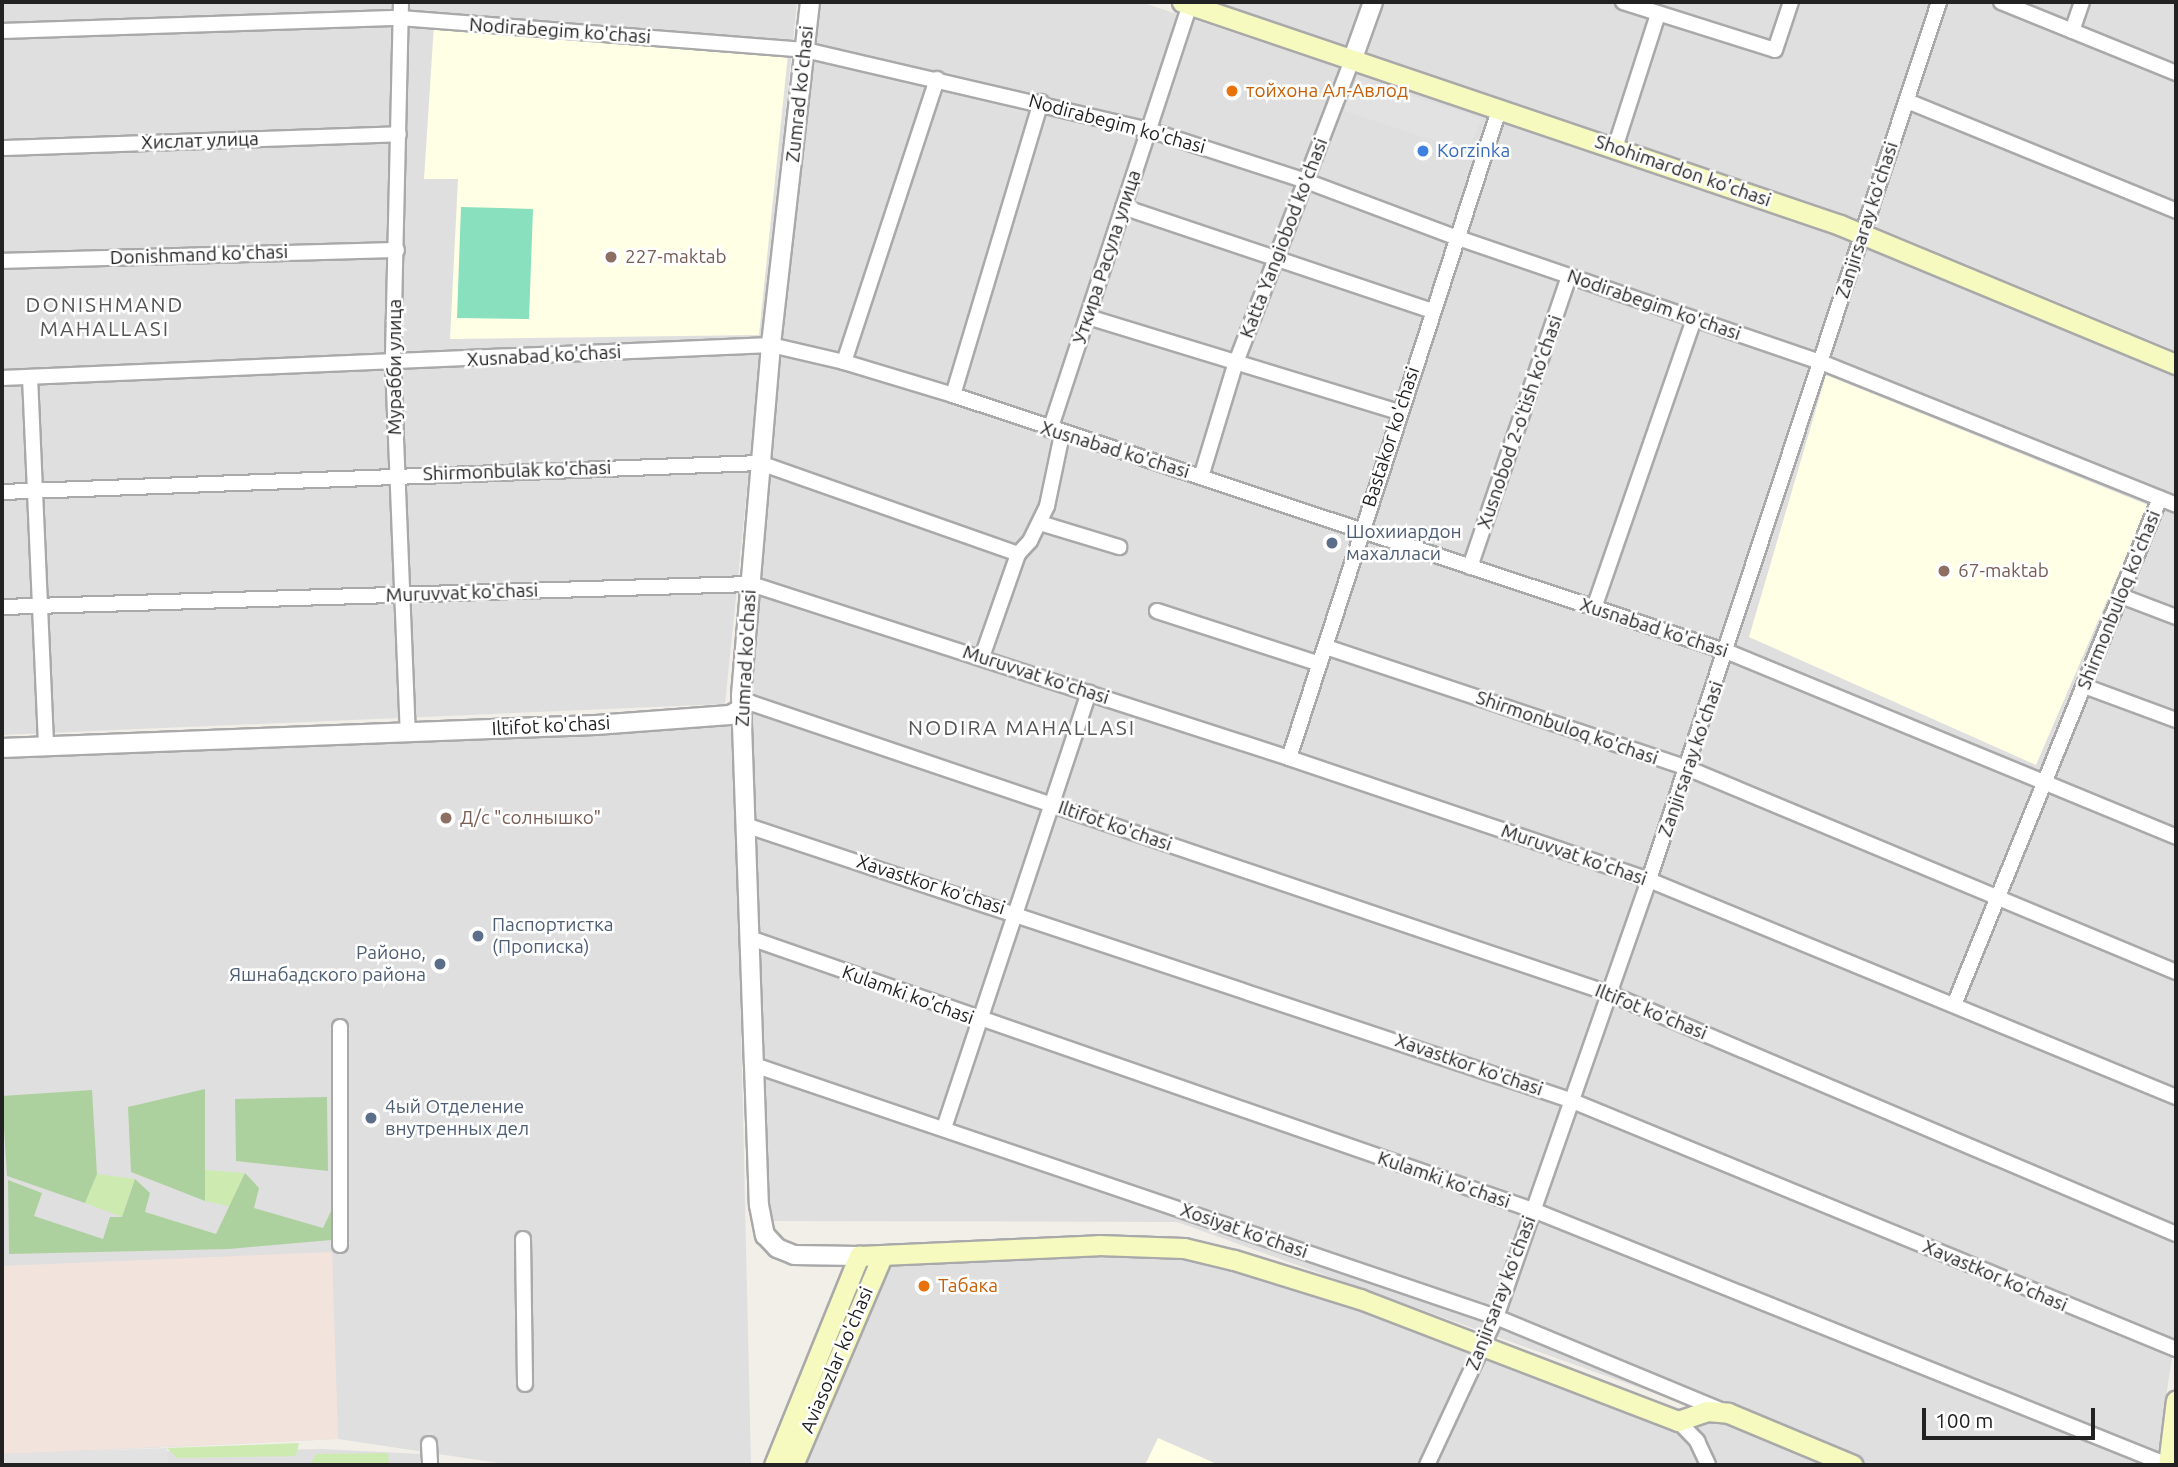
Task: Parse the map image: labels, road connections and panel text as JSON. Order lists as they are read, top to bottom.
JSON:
{
  "streets": {
    "main road": [
      "Zumrad ko'chasi",
      "Shohimardon ko'chasi",
      "Xosiyat ko'chasi",
      "Aviasozlar ko'chasi"
    ],
    "street": [
      "Nodirabegim ko'chasi",
      "Хислат улица",
      "Zanjirsaray ko'chasi",
      "Katta Yangiobod ko'chasi",
      "Donishmand ko'chasi",
      "Уткира Расула улица",
      "Xusnabad ko'chasi",
      "Мурабби улица",
      "Xusnobod 2-o'tish ko'chasi",
      "Bastakor ko'chasi",
      "Shirmonbulak ko'chasi",
      "Muruvvat ko'chasi",
      "Shirmonbuloq ko'chasi",
      "Iltifot ko'chasi",
      "Xavastkor ko'chasi",
      "Kulamki ko'chasi"
    ]
  },
  "crossings": [
    ["Nodirabegim ko'chasi", "Zumrad ko'chasi"],
    ["Nodirabegim ko'chasi", "Zanjirsaray ko'chasi"],
    ["Nodirabegim ko'chasi", "Katta Yangiobod ko'chasi"],
    ["Nodirabegim ko'chasi", "Уткира Расула улица"],
    ["Nodirabegim ko'chasi", "Мурабби улица"],
    ["Nodirabegim ko'chasi", "Xusnobod 2-o'tish ko'chasi"],
    ["Nodirabegim ko'chasi", "Bastakor ko'chasi"],
    ["Nodirabegim ko'chasi", "Shirmonbuloq ko'chasi"],
    ["Zumrad ko'chasi", "Xusnabad ko'chasi"],
    ["Zumrad ko'chasi", "Shirmonbulak ko'chasi"],
    ["Zumrad ko'chasi", "Muruvvat ko'chasi"],
    ["Zumrad ko'chasi", "Iltifot ko'chasi"],
    ["Zumrad ko'chasi", "Xavastkor ko'chasi"],
    ["Zumrad ko'chasi", "Kulamki ko'chasi"],
    ["Zumrad ko'chasi", "Xosiyat ko'chasi"],
    ["Zumrad ko'chasi", "Aviasozlar ko'chasi"],
    ["Хислат улица", "Мурабби улица"],
    ["Shohimardon ko'chasi", "Zanjirsaray ko'chasi"],
    ["Shohimardon ko'chasi", "Katta Yangiobod ko'chasi"],
    ["Shohimardon ko'chasi", "Уткира Расула улица"],
    ["Shohimardon ko'chasi", "Bastakor ko'chasi"],
    ["Zanjirsaray ko'chasi", "Xusnabad ko'chasi"],
    ["Zanjirsaray ko'chasi", "Muruvvat ko'chasi"],
    ["Zanjirsaray ko'chasi", "Shirmonbuloq ko'chasi"],
    ["Zanjirsaray ko'chasi", "Iltifot ko'chasi"],
    ["Zanjirsaray ko'chasi", "Xavastkor ko'chasi"],
    ["Zanjirsaray ko'chasi", "Kulamki ko'chasi"],
    ["Zanjirsaray ko'chasi", "Xosiyat ko'chasi"],
    ["Katta Yangiobod ko'chasi", "Xusnabad ko'chasi"],
    ["Donishmand ko'chasi", "Мурабби улица"],
    ["Уткира Расула улица", "Xusnabad ko'chasi"],
    ["Уткира Расула улица", "Shirmonbulak ko'chasi"],
    ["Уткира Расула улица", "Muruvvat ko'chasi"],
    ["Xusnabad ko'chasi", "Мурабби улица"],
    ["Xusnabad ko'chasi", "Xusnobod 2-o'tish ko'chasi"],
    ["Xusnabad ko'chasi", "Bastakor ko'chasi"],
    ["Xusnabad ko'chasi", "Shirmonbuloq ko'chasi"],
    ["Мурабби улица", "Shirmonbulak ko'chasi"],
    ["Мурабби улица", "Muruvvat ko'chasi"],
    ["Мурабби улица", "Iltifot ko'chasi"],
    ["Bastakor ko'chasi", "Muruvvat ko'chasi"],
    ["Bastakor ko'chasi", "Shirmonbuloq ko'chasi"],
    ["Muruvvat ko'chasi", "Shirmonbuloq ko'chasi"],
    ["Xosiyat ko'chasi", "Aviasozlar ko'chasi"]
  ],
  "districts": ["DONISHMAND MAHALLASI", "NODIRA MAHALLASI"],
  "places": [
    "тойхона Ал-Авлод",
    "Korzinka",
    "227-maktab",
    "Шохииардон махалласи",
    "67-maktab",
    "Д/с \"солнышко\"",
    "Паспортистка (Прописка)",
    "Районо, Яшнабадского района",
    "4ый Отделение внутренных дел",
    "Табака"
  ],
  "scale_bar": "100 m"
}
